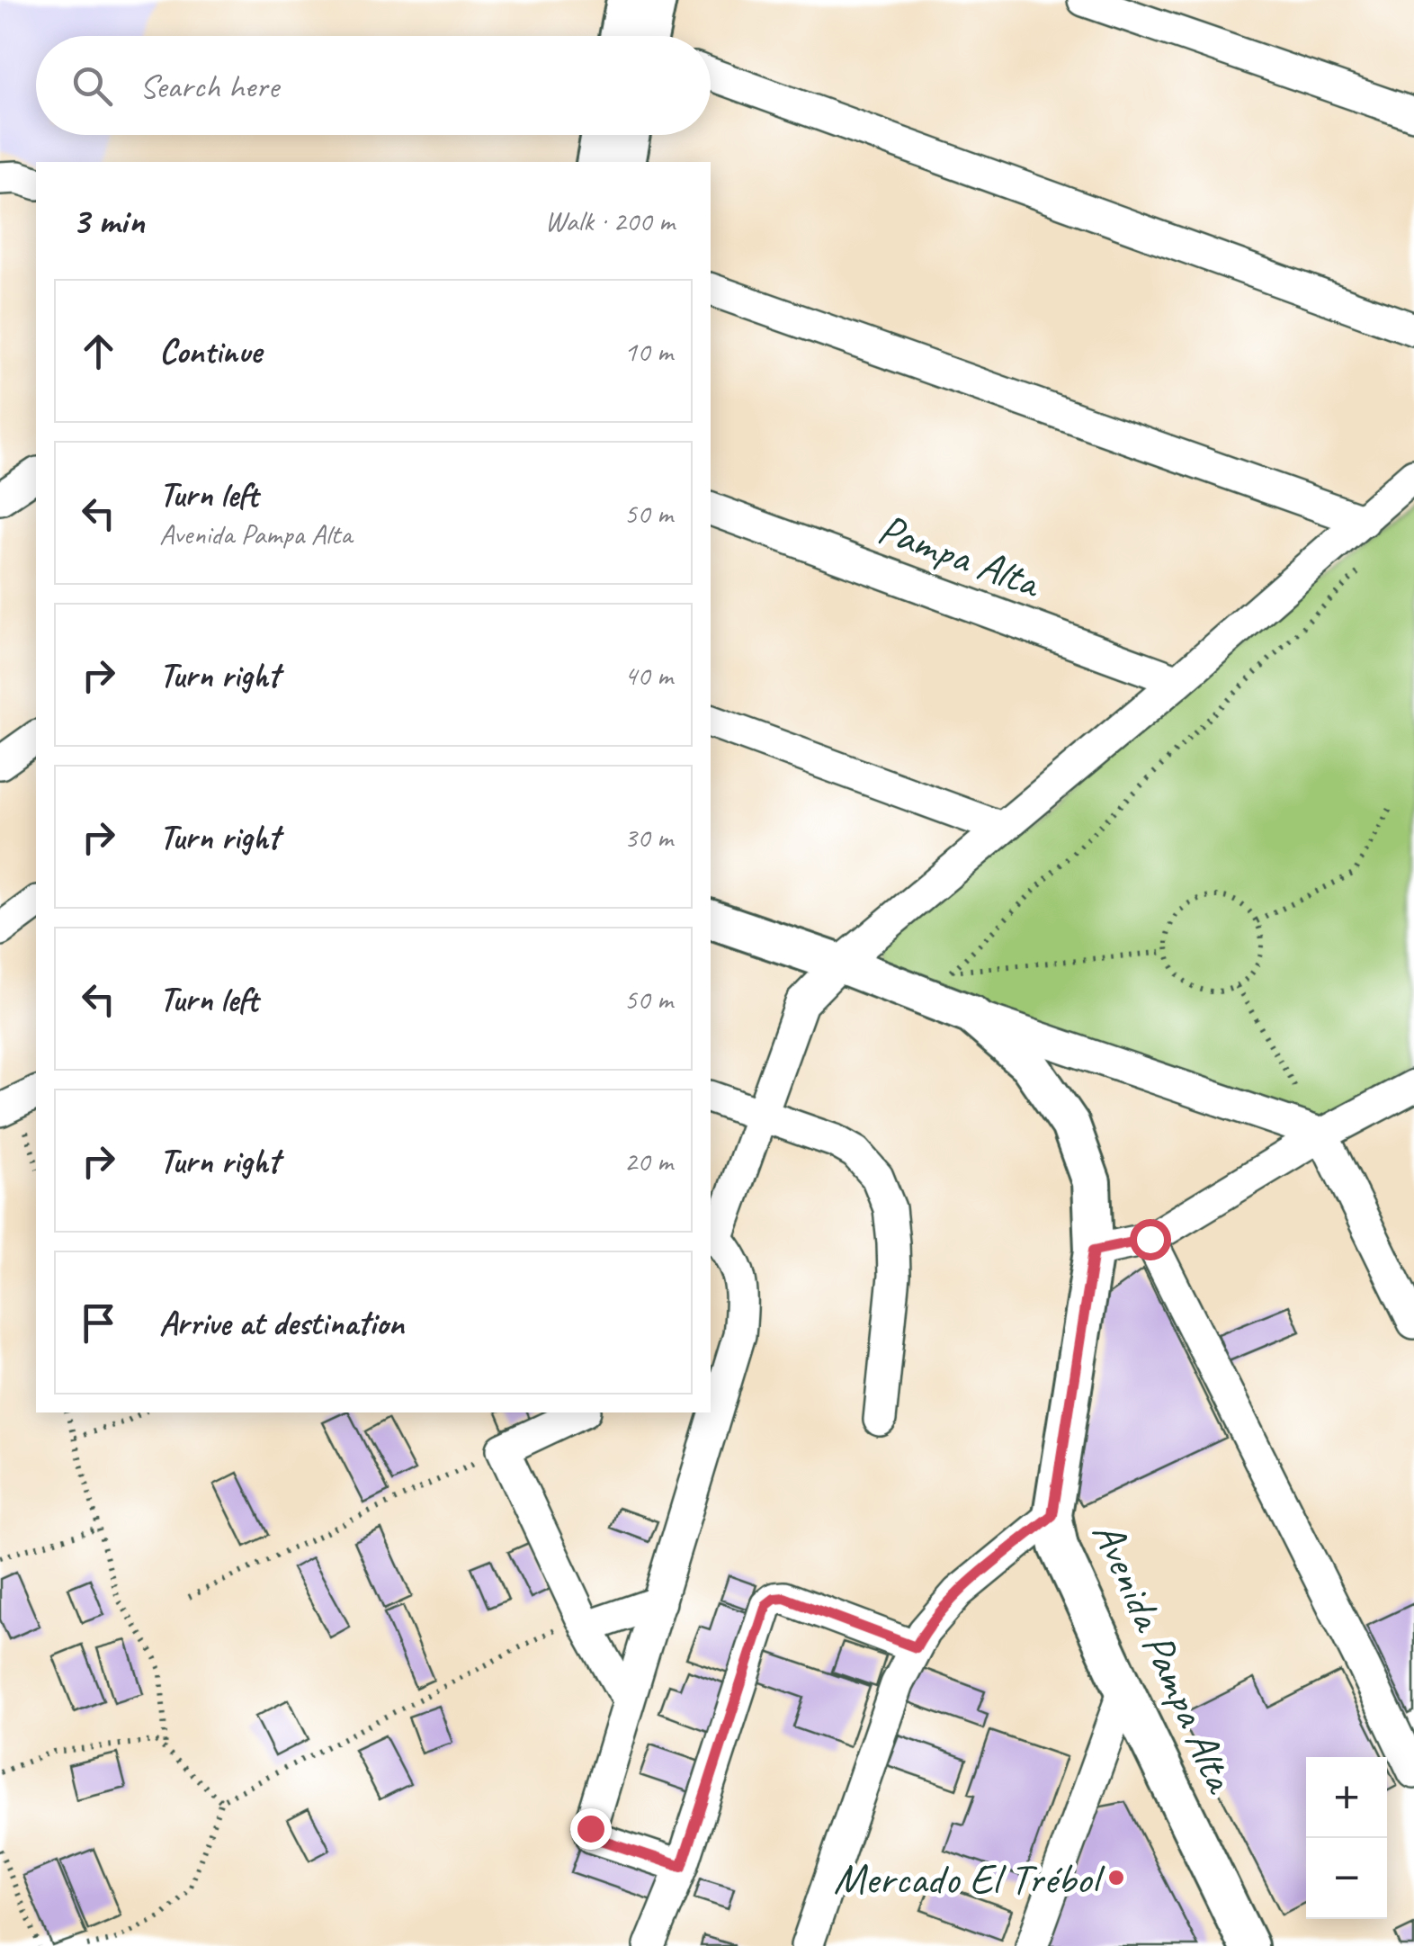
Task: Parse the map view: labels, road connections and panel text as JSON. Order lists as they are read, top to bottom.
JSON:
{
  "streets": {
    "street": ["Pampa Alta", "Avenida Pampa Alta"]
  },
  "places": ["Mercado El Trébol"],
  "page": {
    "search": "Search here",
    "heading": ["3 min", "Walk · 200 m"],
    "list": [
      ["Continue", "10 m"],
      ["Turn left", "Avenida Pampa Alta", "50 m"],
      ["Turn right", "40 m"],
      ["Turn right", "30 m"],
      ["Turn left", "50 m"],
      ["Turn right", "20 m"],
      "Arrive at destination"
    ],
    "map_buttons": ["+", "−"]
  }
}
